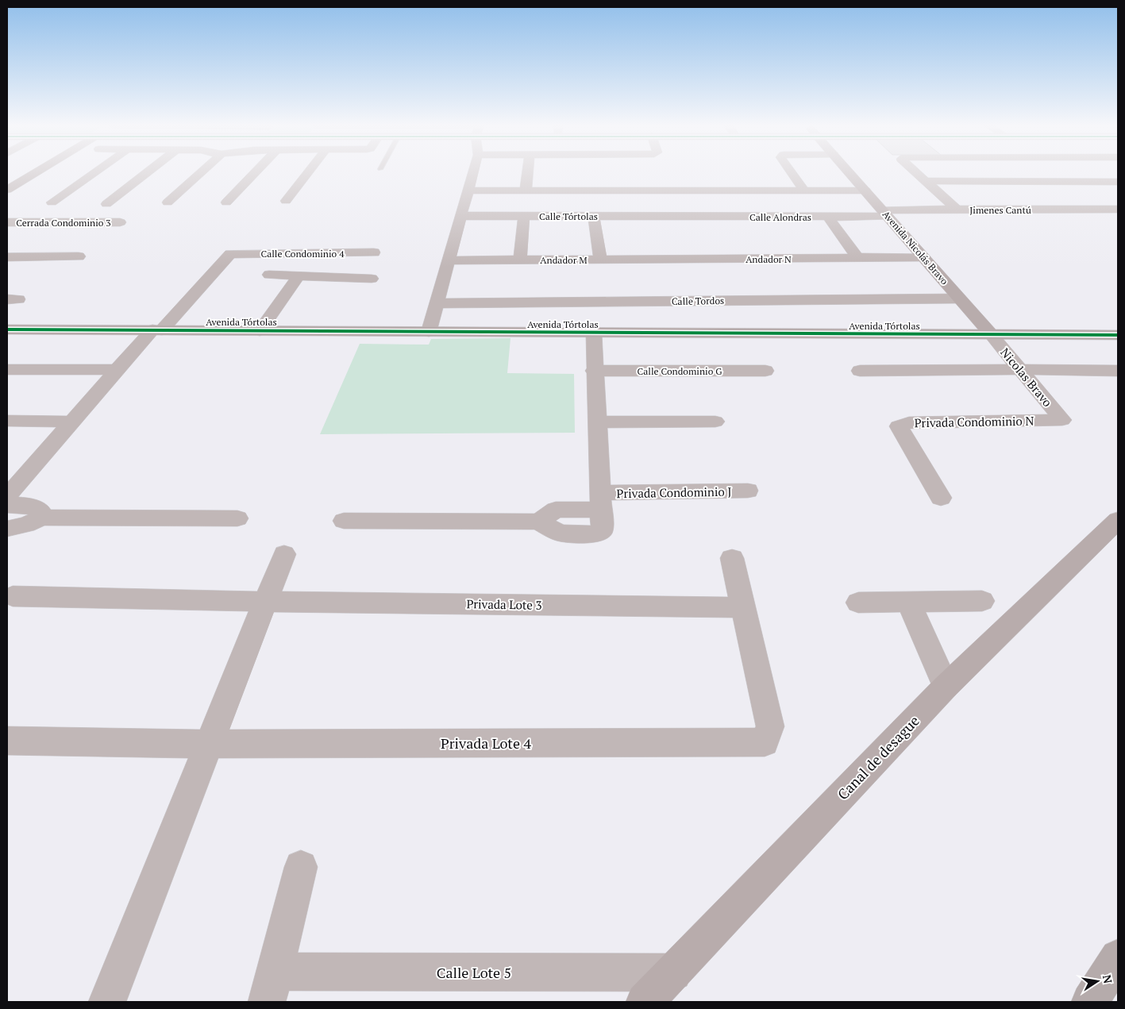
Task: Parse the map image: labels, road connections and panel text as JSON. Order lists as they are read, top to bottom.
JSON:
{
  "streets": {
    "street": [
      "Jimenes Cantú",
      "Calle Tórtolas",
      "Calle Alondras",
      "Cerrada Condominio 3",
      "Avenida Nicolás Bravo",
      "Calle Condominio 4",
      "Andador N",
      "Andador M",
      "Calle Tordos",
      "Avenida Tórtolas",
      "Calle Condominio G",
      "Nicolas Bravo",
      "Privada Condominio N",
      "Privada Condominio J",
      "Privada Lote 3",
      "Privada Lote 4",
      "Canal de desague",
      "Calle Lote 5"
    ]
  },
  "crossings": [
    ["Jimenes Cantú", "Calle Alondras"],
    ["Jimenes Cantú", "Avenida Nicolás Bravo"],
    ["Calle Tórtolas", "Calle Alondras"],
    ["Calle Alondras", "Avenida Nicolás Bravo"],
    ["Avenida Nicolás Bravo", "Calle Tordos"],
    ["Avenida Nicolás Bravo", "Avenida Tórtolas"],
    ["Avenida Nicolás Bravo", "Nicolas Bravo"],
    ["Calle Condominio 4", "Avenida Tórtolas"],
    ["Andador N", "Andador M"],
    ["Avenida Tórtolas", "Nicolas Bravo"],
    ["Nicolas Bravo", "Privada Condominio N"],
    ["Privada Lote 3", "Privada Lote 4"],
    ["Canal de desague", "Calle Lote 5"]
  ],
  "north": "right"
}
